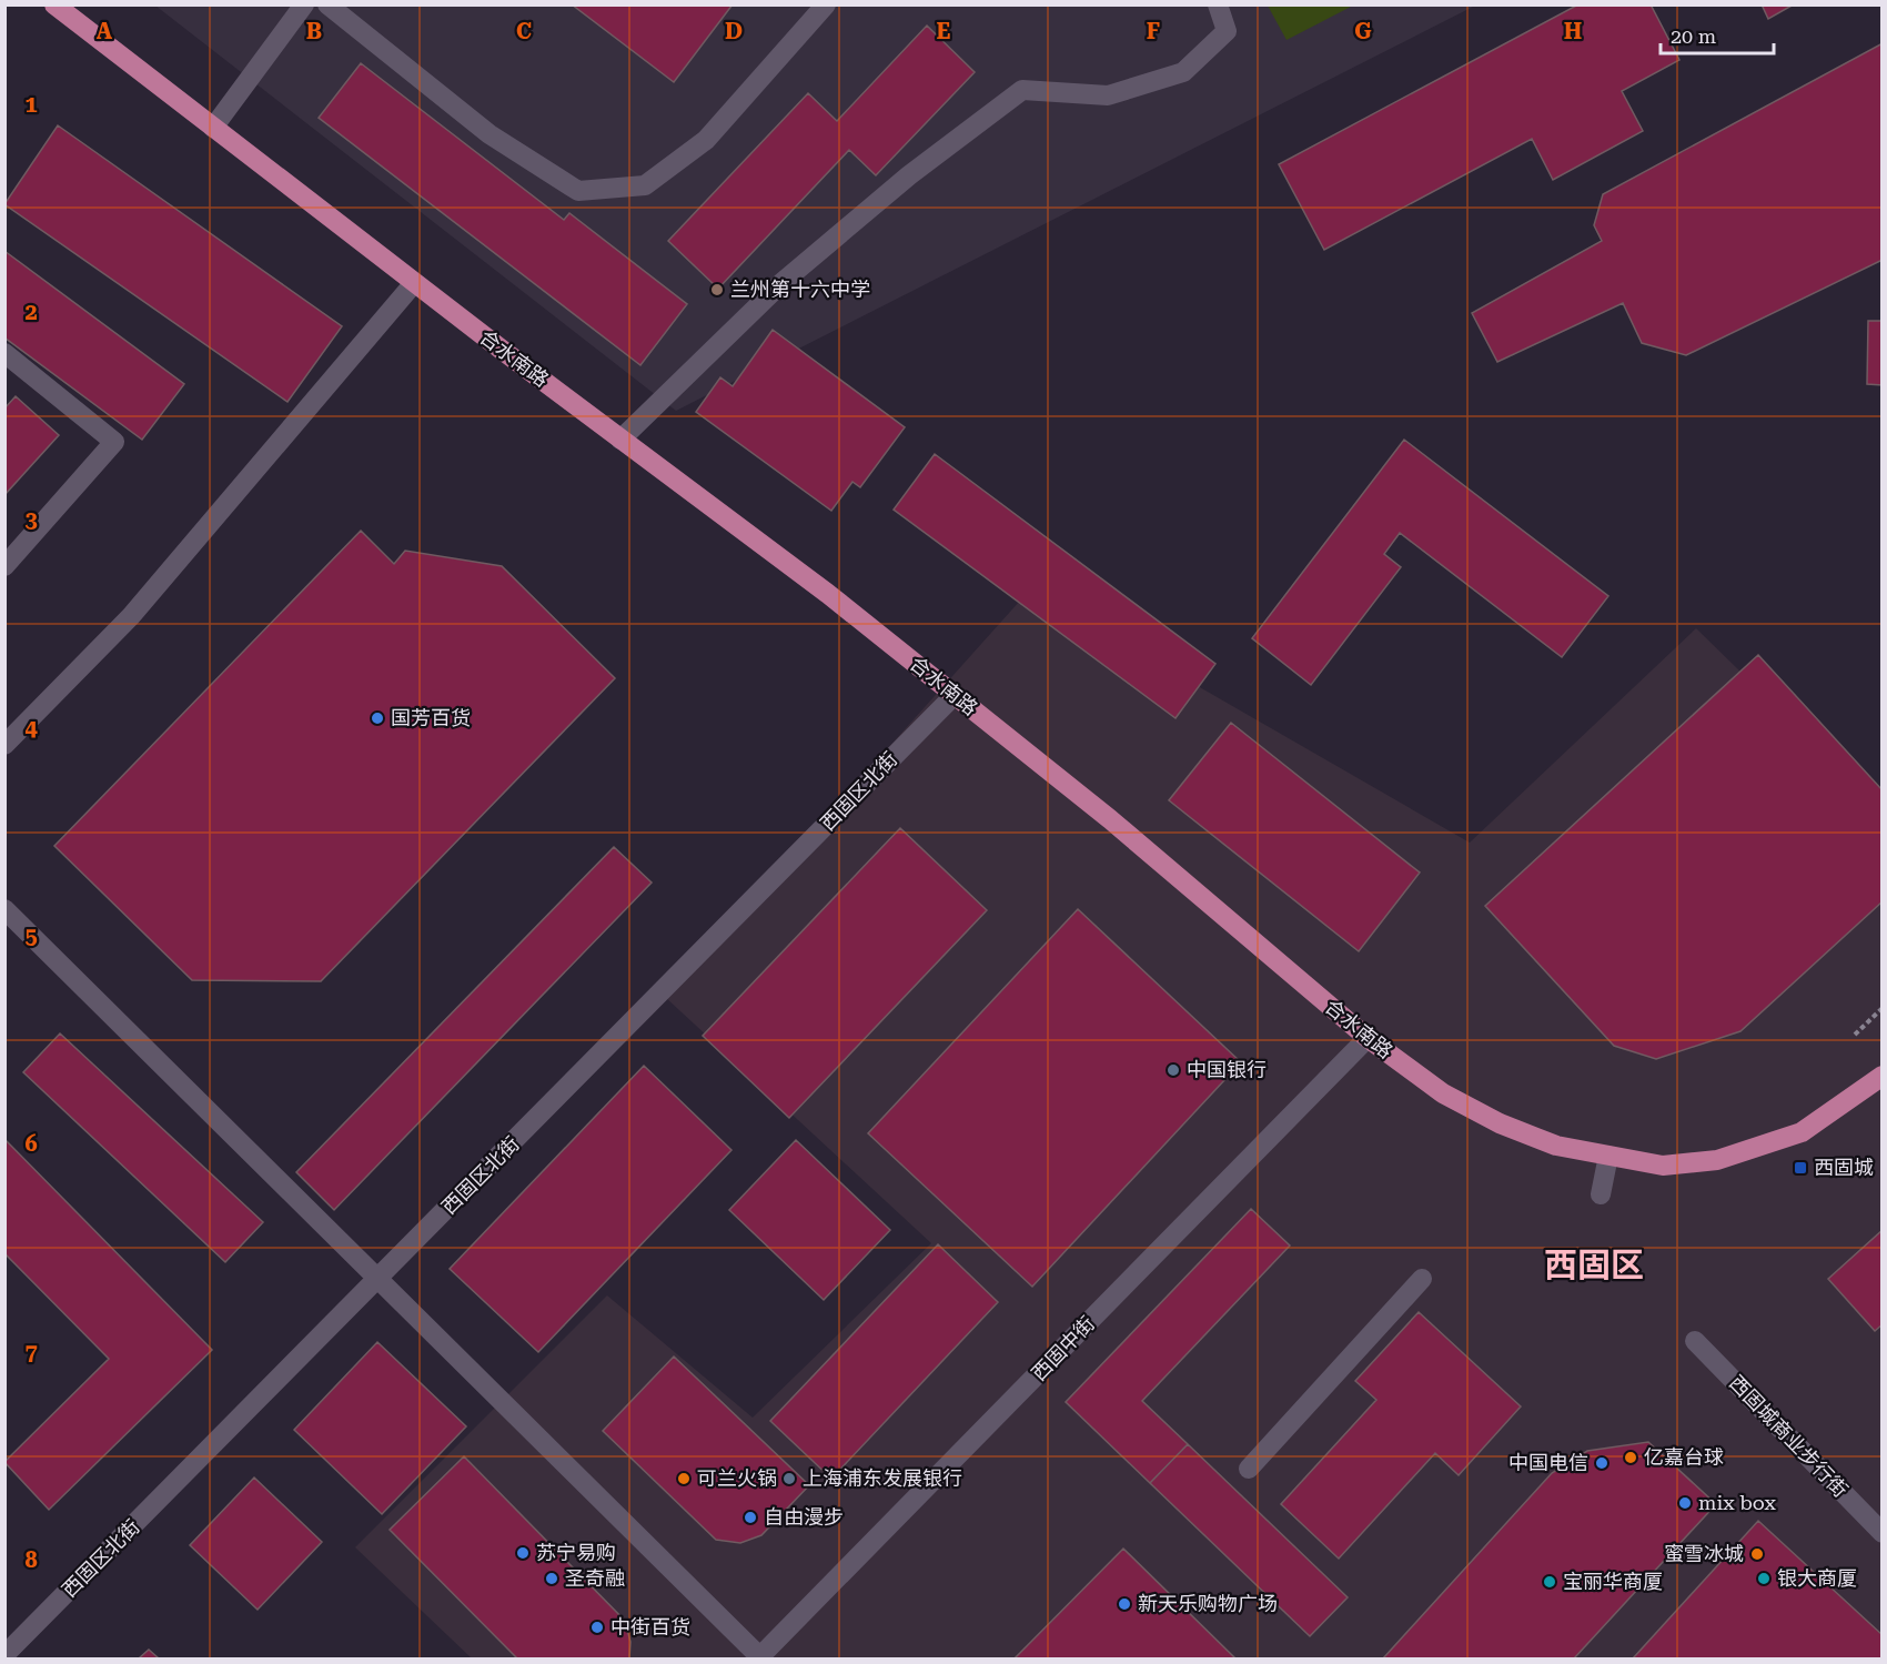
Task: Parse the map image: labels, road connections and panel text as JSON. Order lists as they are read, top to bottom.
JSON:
{
  "streets": {
    "main road": ["合水南路"],
    "street": ["西固区北街", "西固中街", "西固城商业步行街"]
  },
  "crossings": [
    ["合水南路", "西固区北街"],
    ["合水南路", "西固中街"]
  ],
  "districts": ["西固区"],
  "places": {
    "other": [
      "兰州第十六中学",
      "国芳百货",
      "中国银行",
      "亿嘉台球",
      "中国电信",
      "可兰火锅",
      "上海浦东发展银行",
      "mix box",
      "自由漫步",
      "苏宁易购",
      "蜜雪冰城",
      "圣奇融",
      "银大商厦",
      "宝丽华商厦",
      "新天乐购物广场",
      "中街百货"
    ],
    "transit": ["西固城"]
  },
  "scale_bar": "20 m",
  "grid": {
    "columns": [
      "A",
      "B",
      "C",
      "D",
      "E",
      "F",
      "G",
      "H"
    ],
    "rows": [
      "1",
      "2",
      "3",
      "4",
      "5",
      "6",
      "7",
      "8"
    ]
  }
}
